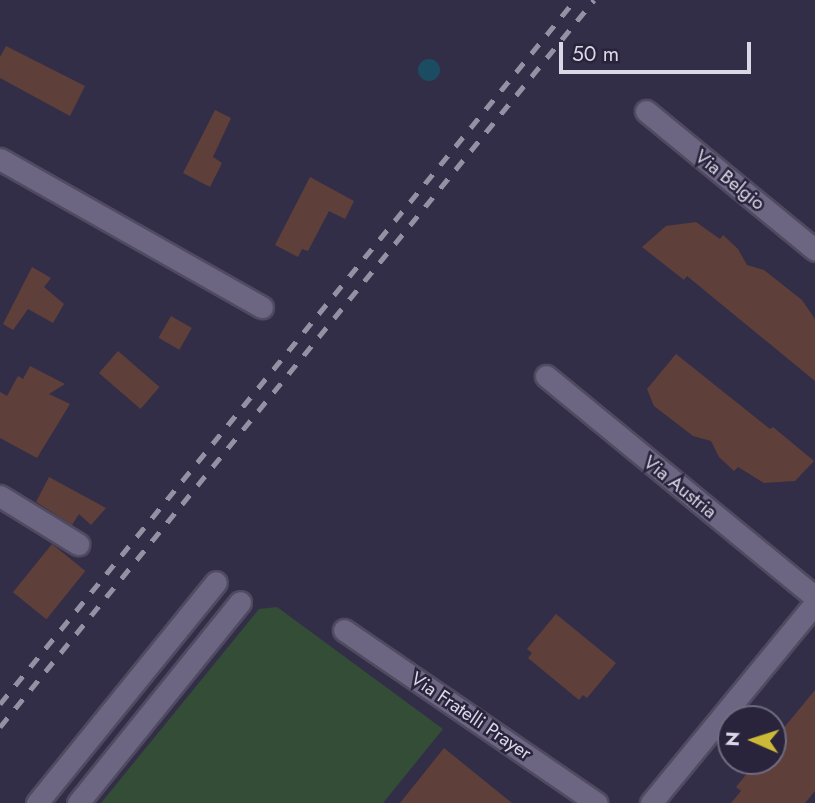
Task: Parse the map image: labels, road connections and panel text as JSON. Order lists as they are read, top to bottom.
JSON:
{
  "streets": {
    "street": ["Via Belgio", "Via Austria", "Via Fratelli Prayer"]
  },
  "scale_bar": "50 m",
  "north": "left"
}
